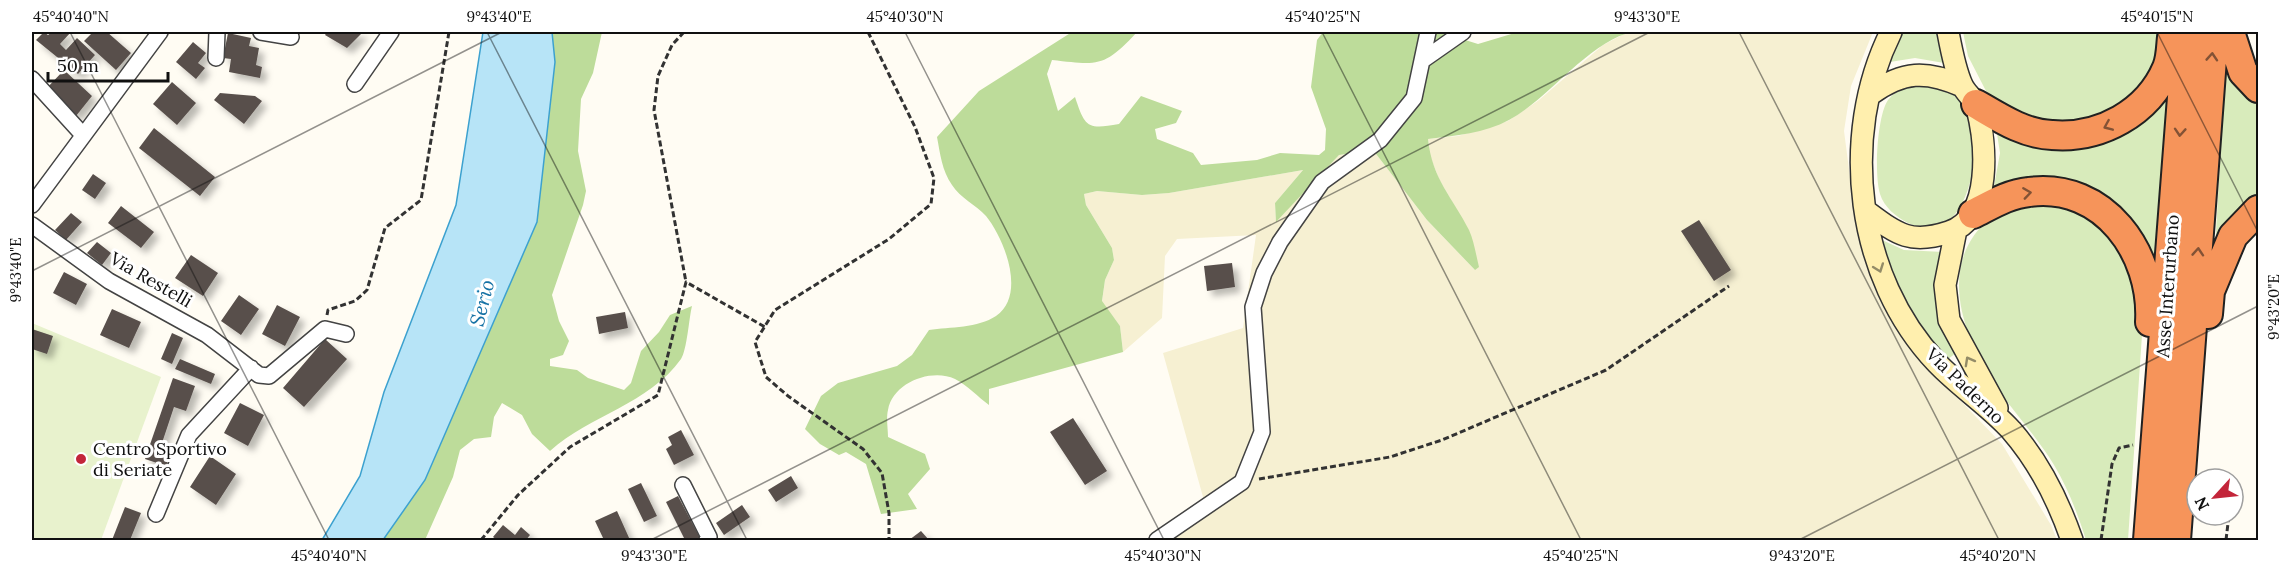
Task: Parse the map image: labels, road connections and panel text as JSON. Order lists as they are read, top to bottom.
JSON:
{
  "streets": {
    "highway": ["Asse Interurbano"],
    "street": ["Via Restelli", "Via Paderno"]
  },
  "water": ["Serio"],
  "places": ["Centro Sportivo di Seriate"],
  "scale_bar": "50 m",
  "north": "bottom left",
  "coordinates": [
    "45°40'40\"N",
    "9°43'40\"E",
    "45°40'30\"N",
    "45°40'25\"N",
    "9°43'30\"E",
    "45°40'15\"N",
    "9°43'20\"E",
    "45°40'20\"N"
  ]
}
